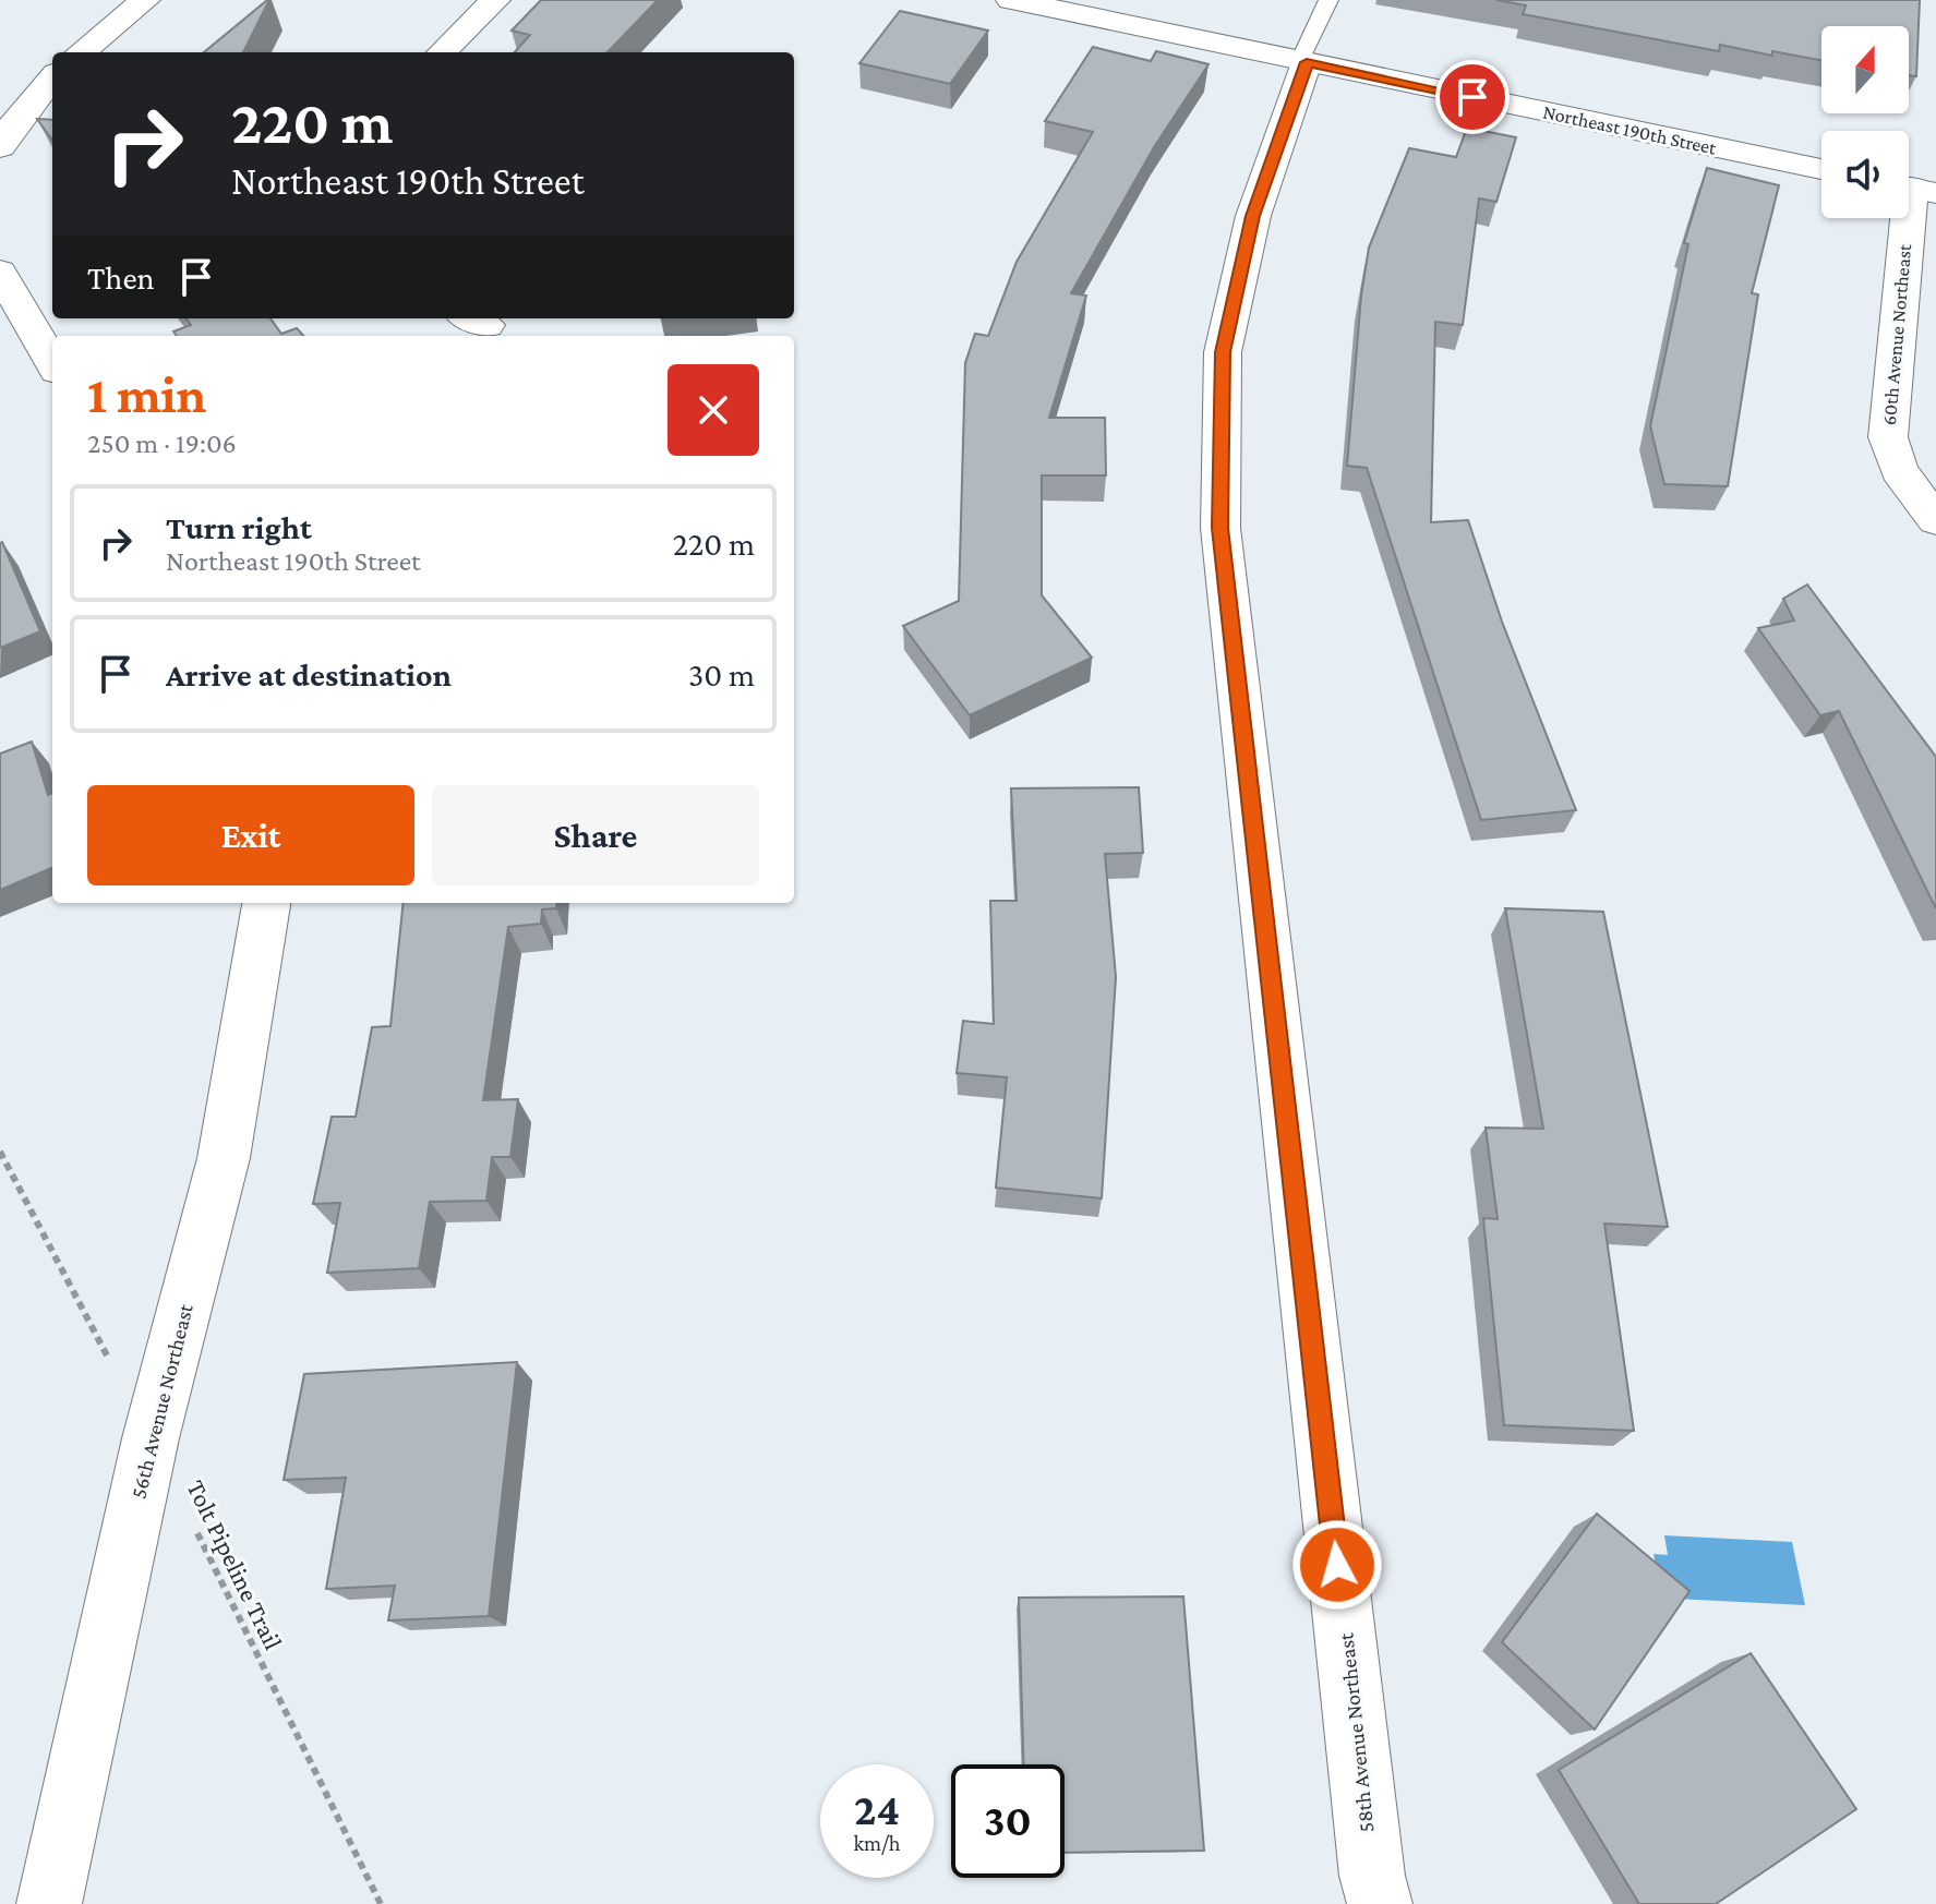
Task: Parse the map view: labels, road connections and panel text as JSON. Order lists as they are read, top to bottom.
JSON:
{
  "streets": {
    "street": [
      "Northeast 190th Street",
      "60th Avenue Northeast",
      "56th Avenue Northeast",
      "58th Avenue Northeast"
    ],
    "path": ["Tolt Pipeline Trail"]
  },
  "crossings": [
    ["Northeast 190th Street", "58th Avenue Northeast"],
    ["56th Avenue Northeast", "Tolt Pipeline Trail"]
  ],
  "north": "top",
  "page": {
    "turn": ["220 m", "Northeast 190th Street"],
    "then": "Then",
    "heading": ["1 min", "250 m · 19:06"],
    "list": [
      {
        "name": "Turn right",
        "note": "Northeast 190th Street",
        "value": "220 m"
      },
      {
        "name": "Arrive at destination",
        "value": "30 m"
      }
    ],
    "buttons": ["Exit", "Share"],
    "speed": "24 km/h",
    "limit": "30"
  }
}
